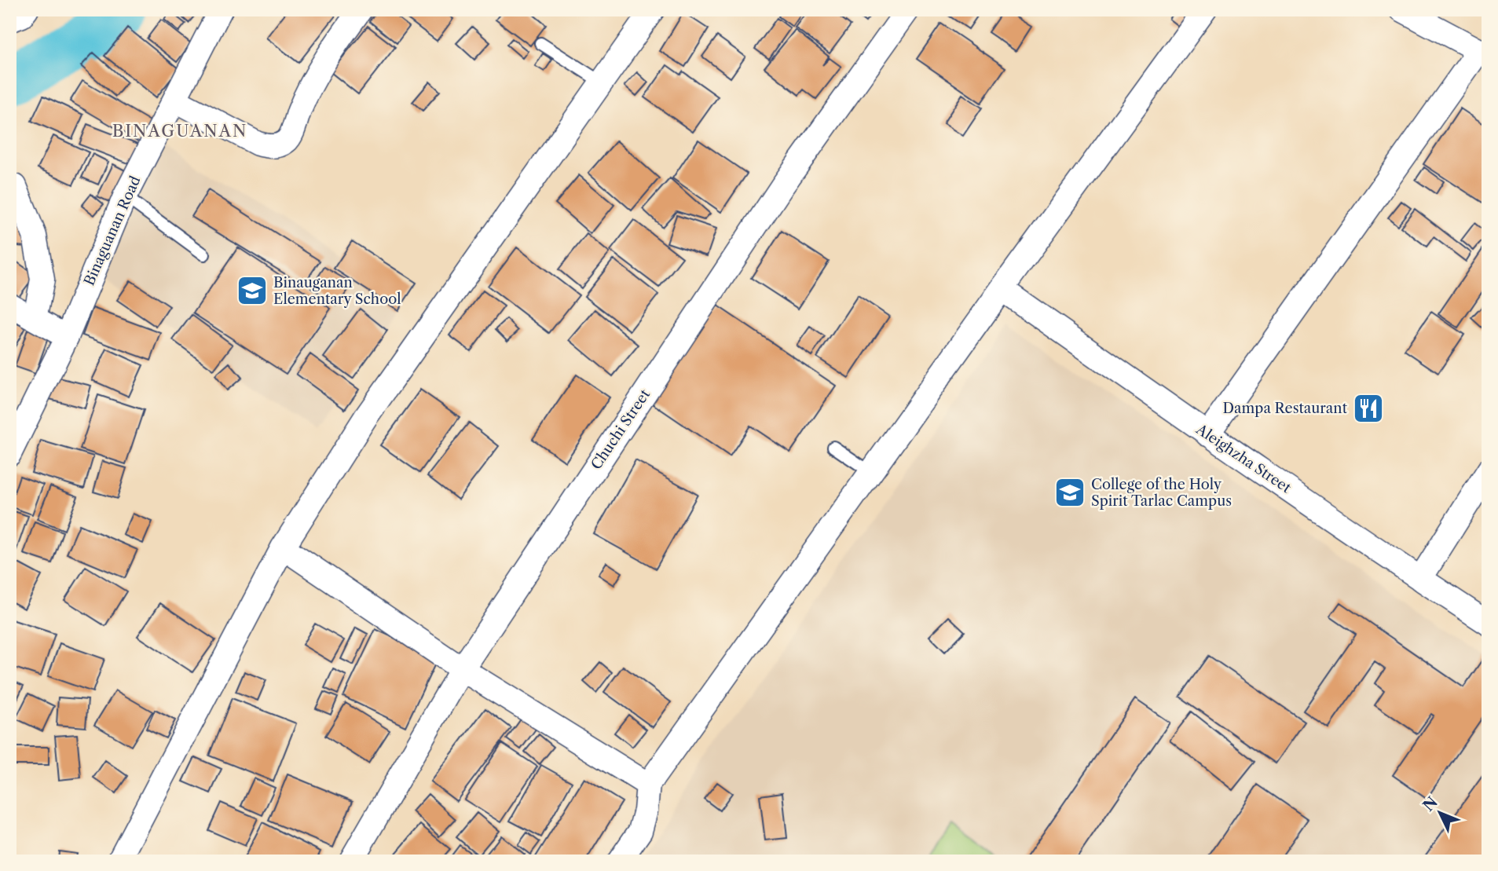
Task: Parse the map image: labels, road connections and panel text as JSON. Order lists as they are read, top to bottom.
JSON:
{
  "streets": {
    "street": ["Binaguanan Road", "Chuchi Street", "Aleighzha Street"]
  },
  "districts": ["BINAGUANAN"],
  "places": {
    "school or university": ["Binauganan Elementary School", "College of the Holy Spirit Tarlac Campus"],
    "restaurant": ["Dampa Restaurant"]
  },
  "north": "top left"
}
